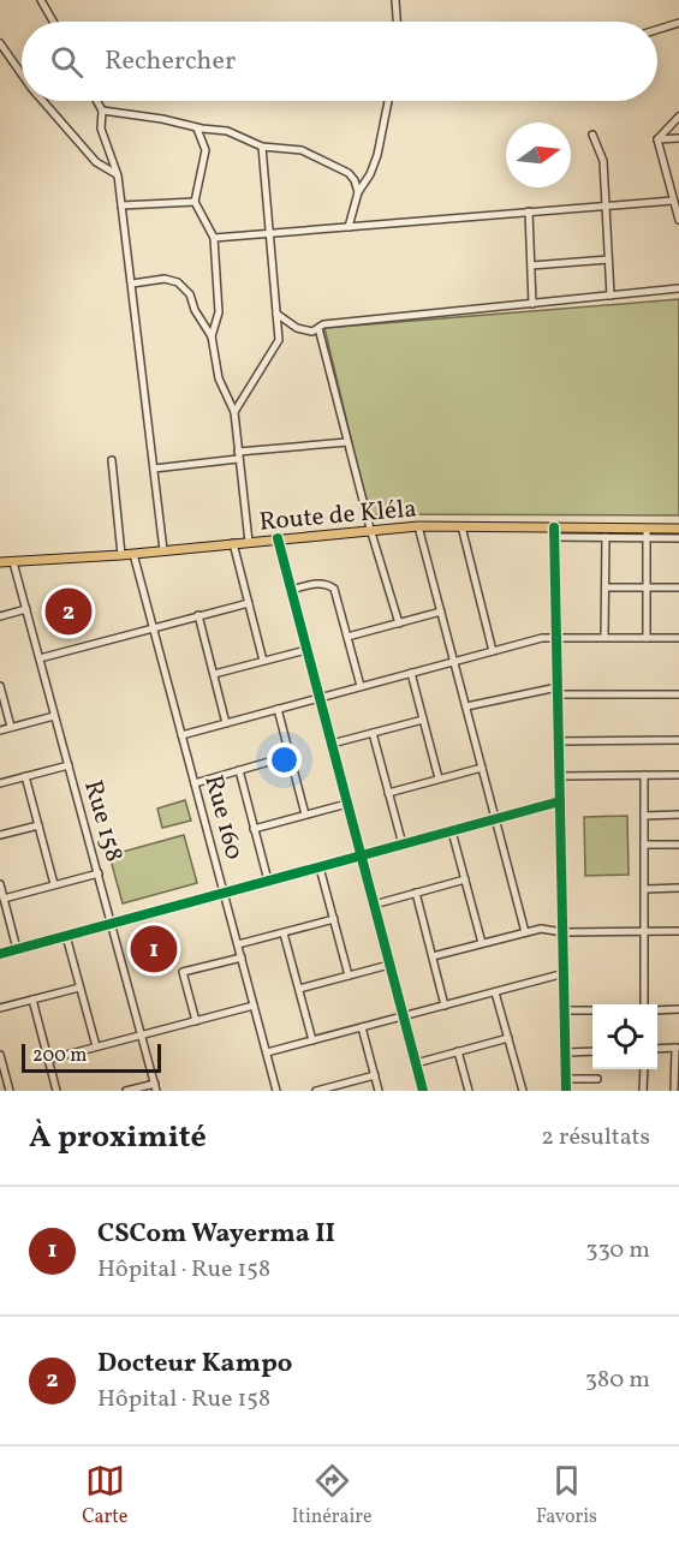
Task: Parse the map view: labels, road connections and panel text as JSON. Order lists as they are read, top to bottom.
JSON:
{
  "streets": {
    "main road": ["Route de Kléla"],
    "street": ["Rue 160", "Rue 158"]
  },
  "crossings": [
    ["Route de Kléla", "Rue 160"],
    ["Route de Kléla", "Rue 158"]
  ],
  "scale_bar": "200 m",
  "north": "right",
  "page": {
    "search": "Rechercher",
    "pins": ["2", "1"],
    "scale": "200 m",
    "heading": ["À proximité", "2 résultats"],
    "list": [
      {
        "mark": "1",
        "name": "CSCom Wayerma II",
        "note": "Hôpital · Rue 158",
        "value": "330 m"
      },
      {
        "mark": "2",
        "name": "Docteur Kampo",
        "note": "Hôpital · Rue 158",
        "value": "380 m"
      }
    ],
    "nav": ["Carte", "Itinéraire", "Favoris"]
  }
}
